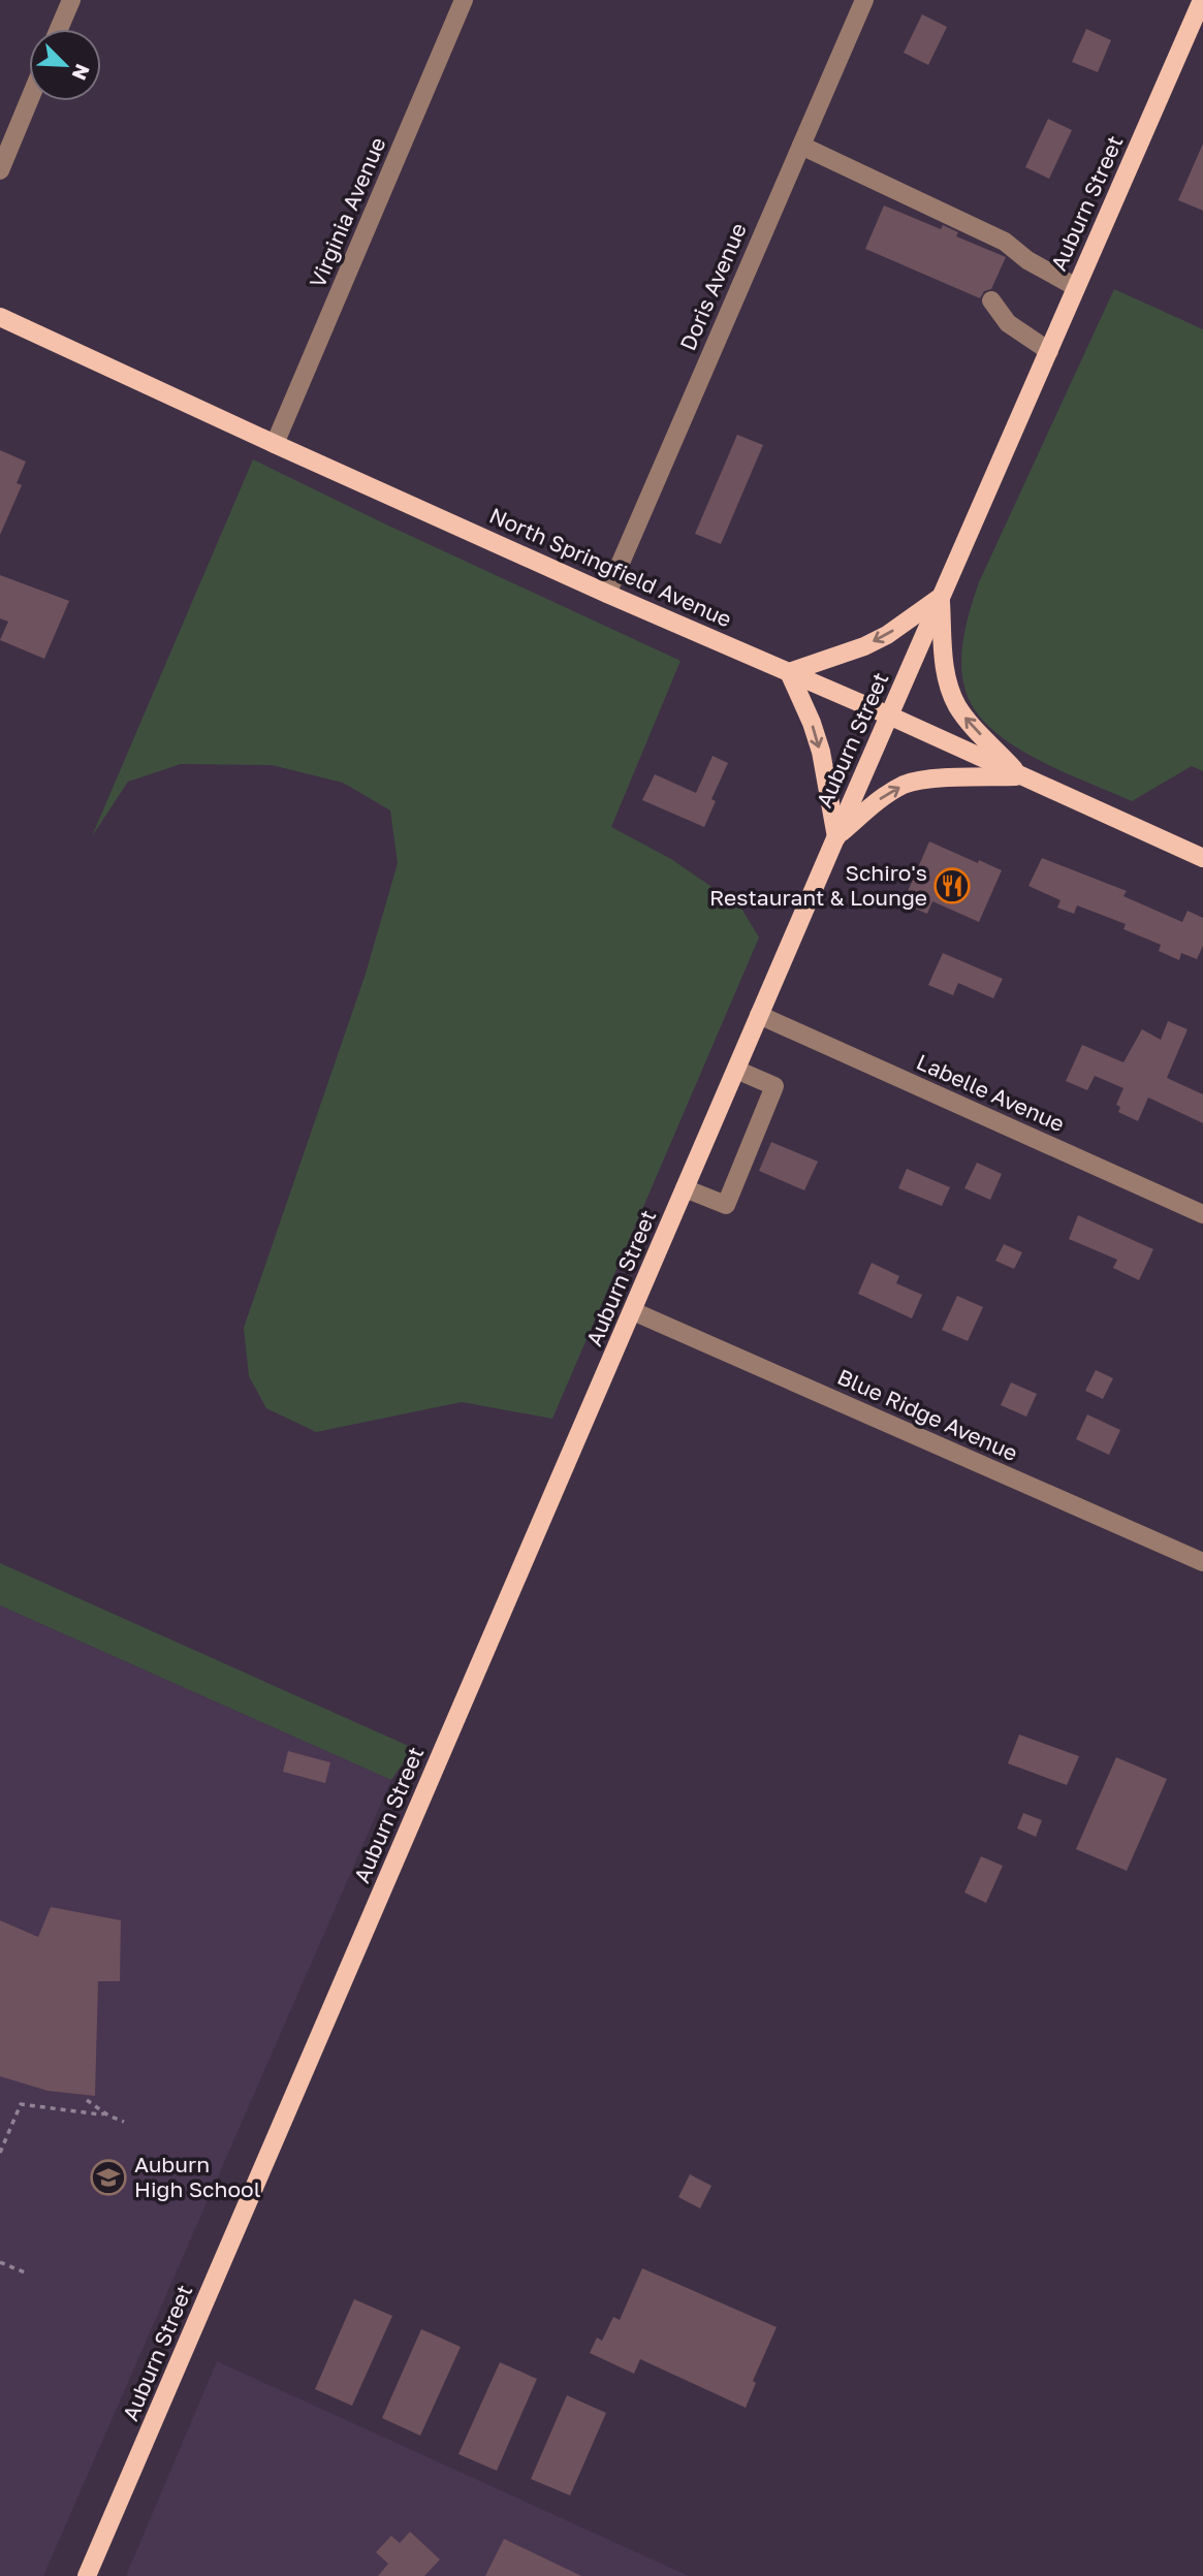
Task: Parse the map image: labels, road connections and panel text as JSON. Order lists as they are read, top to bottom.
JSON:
{
  "streets": {
    "main road": ["Auburn Street", "North Springfield Avenue"],
    "street": [
      "Virginia Avenue",
      "Doris Avenue",
      "Labelle Avenue",
      "Blue Ridge Avenue"
    ]
  },
  "crossings": [
    ["Auburn Street", "North Springfield Avenue"],
    ["Auburn Street", "Labelle Avenue"],
    ["Auburn Street", "Blue Ridge Avenue"],
    ["Virginia Avenue", "North Springfield Avenue"],
    ["Doris Avenue", "North Springfield Avenue"]
  ],
  "places": {
    "restaurant": ["Schiro's Restaurant & Lounge"],
    "school or university": ["Auburn High School"]
  },
  "north": "bottom right"
}
